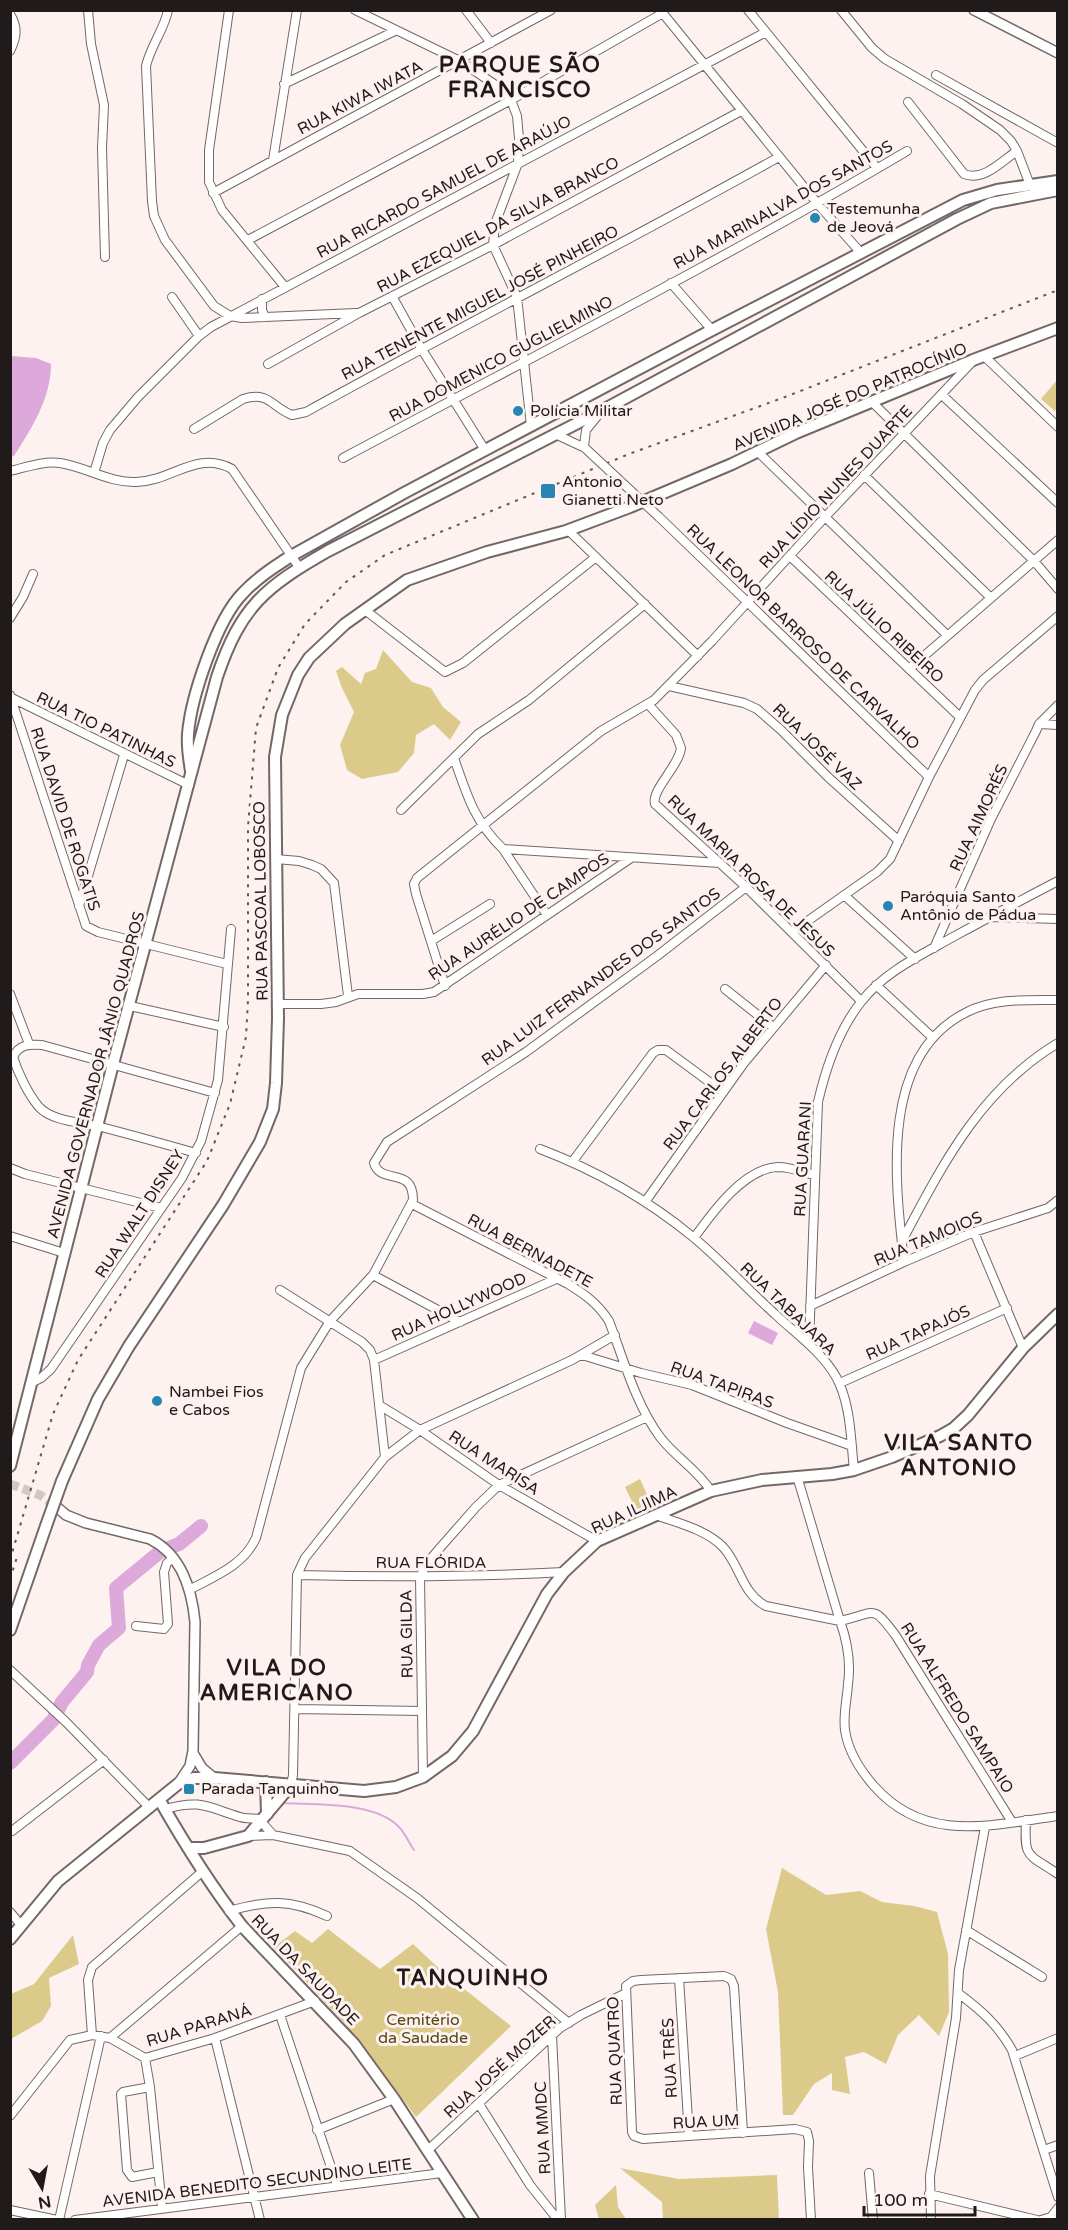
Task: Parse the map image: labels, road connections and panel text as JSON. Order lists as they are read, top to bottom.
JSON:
{
  "streets": {
    "main road": [
      "AVENIDA JOSÉ DO PATROCÍNIO",
      "RUA PASCOAL LOBOSCO",
      "AVENIDA GOVERNADOR JÂNIO QUADROS",
      "RUA ILJIMA",
      "RUA DA SAUDADE"
    ],
    "street": [
      "RUA KIWA IWATA",
      "RUA RICARDO SAMUEL DE ARAÚJO",
      "RUA MARINALVA DOS SANTOS",
      "RUA EZEQUIEL DA SILVA BRANCO",
      "RUA TENENTE MIGUEL JOSÉ PINHEIRO",
      "RUA DOMENICO GUGLIELMINO",
      "RUA LÍDIO NUNES DUARTE",
      "RUA JÚLIO RIBEIRO",
      "RUA LEONOR BARROSO DE CARVALHO",
      "RUA TIO PATINHAS",
      "RUA JOSÉ VAZ",
      "RUA AIMORÉS",
      "RUA DAVID DE ROGATIS",
      "RUA MARIA ROSA DE JESUS",
      "RUA AURÉLIO DE CAMPOS",
      "RUA LUIZ FERNANDES DOS SANTOS",
      "RUA CARLOS ALBERTO",
      "RUA GUARANI",
      "RUA WALT DISNEY",
      "RUA TAMOIOS",
      "RUA BERNADETE",
      "RUA HOLLYWOOD",
      "RUA TABAJARA",
      "RUA TAPAJÓS",
      "RUA TAPIRAS",
      "RUA MARISA",
      "RUA FLÓRIDA",
      "RUA GILDA",
      "RUA ALFREDO SAMPAIO",
      "RUA PARANÁ",
      "RUA QUATRO",
      "RUA TRÊS",
      "RUA JOSÉ MOZER",
      "RUA UM",
      "RUA MMDC",
      "AVENIDA BENEDITO SECUNDINO LEITE"
    ]
  },
  "crossings": [
    ["RUA MARINALVA DOS SANTOS", "RUA DOMENICO GUGLIELMINO"],
    ["AVENIDA JOSÉ DO PATROCÍNIO", "RUA LÍDIO NUNES DUARTE"],
    ["AVENIDA JOSÉ DO PATROCÍNIO", "RUA PASCOAL LOBOSCO"],
    ["RUA LÍDIO NUNES DUARTE", "RUA JÚLIO RIBEIRO"],
    ["RUA LÍDIO NUNES DUARTE", "RUA LEONOR BARROSO DE CARVALHO"],
    ["RUA LÍDIO NUNES DUARTE", "RUA JOSÉ VAZ"],
    ["RUA LÍDIO NUNES DUARTE", "RUA MARIA ROSA DE JESUS"],
    ["RUA TIO PATINHAS", "RUA DAVID DE ROGATIS"],
    ["RUA TIO PATINHAS", "AVENIDA GOVERNADOR JÂNIO QUADROS"],
    ["RUA AIMORÉS", "RUA GUARANI"],
    ["RUA DAVID DE ROGATIS", "AVENIDA GOVERNADOR JÂNIO QUADROS"],
    ["RUA DAVID DE ROGATIS", "RUA WALT DISNEY"],
    ["RUA MARIA ROSA DE JESUS", "RUA LUIZ FERNANDES DOS SANTOS"],
    ["RUA MARIA ROSA DE JESUS", "RUA CARLOS ALBERTO"],
    ["RUA MARIA ROSA DE JESUS", "RUA GUARANI"],
    ["RUA PASCOAL LOBOSCO", "RUA AURÉLIO DE CAMPOS"],
    ["RUA LUIZ FERNANDES DOS SANTOS", "RUA BERNADETE"],
    ["RUA CARLOS ALBERTO", "RUA TABAJARA"],
    ["AVENIDA GOVERNADOR JÂNIO QUADROS", "RUA WALT DISNEY"],
    ["RUA GUARANI", "RUA TAMOIOS"],
    ["RUA GUARANI", "RUA TABAJARA"],
    ["RUA BERNADETE", "RUA HOLLYWOOD"],
    ["RUA BERNADETE", "RUA TAPIRAS"],
    ["RUA BERNADETE", "RUA ILJIMA"],
    ["RUA BERNADETE", "RUA GILDA"],
    ["RUA TABAJARA", "RUA TAPAJÓS"],
    ["RUA TABAJARA", "RUA TAPIRAS"],
    ["RUA TABAJARA", "RUA ILJIMA"],
    ["RUA MARISA", "RUA ILJIMA"],
    ["RUA MARISA", "RUA GILDA"],
    ["RUA ILJIMA", "RUA FLÓRIDA"],
    ["RUA ILJIMA", "RUA GILDA"],
    ["RUA ILJIMA", "RUA DA SAUDADE"],
    ["RUA FLÓRIDA", "RUA GILDA"],
    ["RUA DA SAUDADE", "RUA PARANÁ"],
    ["RUA DA SAUDADE", "RUA JOSÉ MOZER"],
    ["RUA DA SAUDADE", "AVENIDA BENEDITO SECUNDINO LEITE"],
    ["RUA QUATRO", "RUA TRÊS"],
    ["RUA QUATRO", "RUA JOSÉ MOZER"],
    ["RUA QUATRO", "RUA UM"],
    ["RUA TRÊS", "RUA UM"],
    ["RUA JOSÉ MOZER", "RUA MMDC"]
  ],
  "districts": [
    "PARQUE SÃO FRANCISCO",
    "VILA SANTO ANTONIO",
    "VILA DO AMERICANO",
    "TANQUINHO"
  ],
  "parks": ["Cemitério da Saudade"],
  "places": {
    "other": [
      "Testemunha de Jeová",
      "Polícia Militar",
      "Paróquia Santo Antônio de Pádua",
      "Nambei Fios e Cabos"
    ],
    "transit": ["Antonio Gianetti Neto", "Parada Tanquinho"]
  },
  "scale_bar": "100 m",
  "north": "bottom"
}
